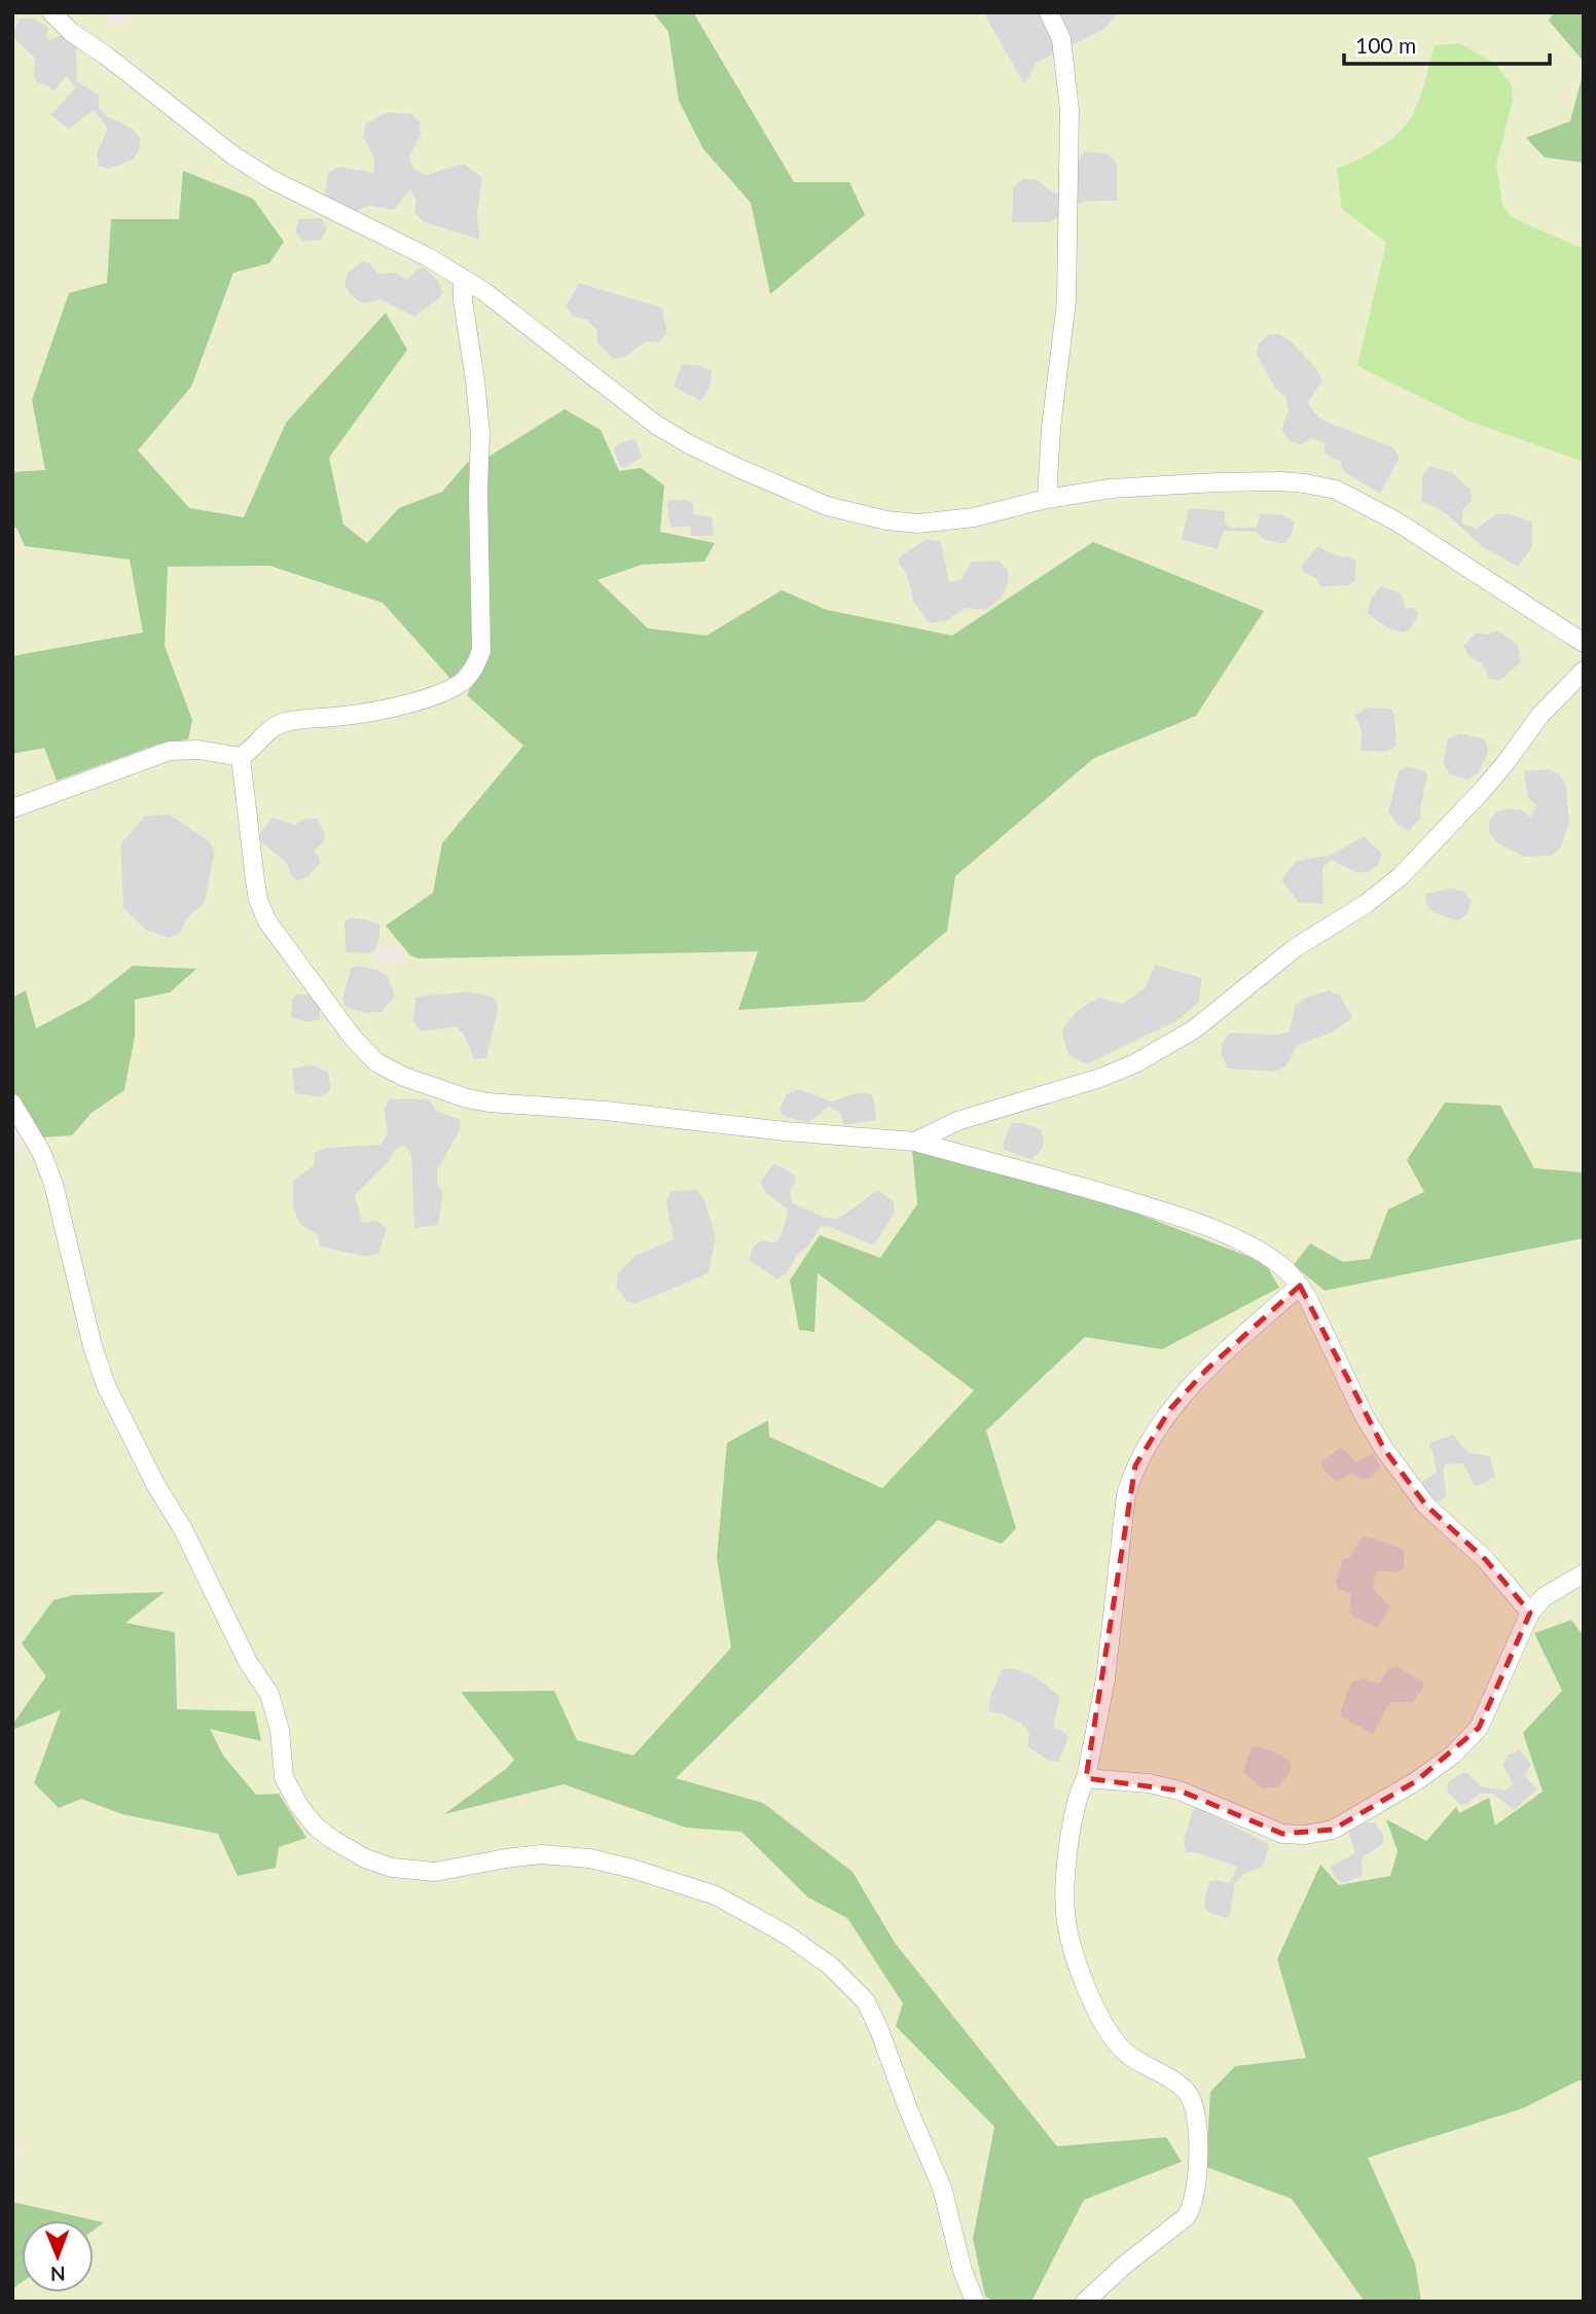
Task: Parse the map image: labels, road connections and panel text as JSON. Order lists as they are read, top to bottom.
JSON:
{
  "scale_bar": "100 m",
  "north": "bottom"
}
